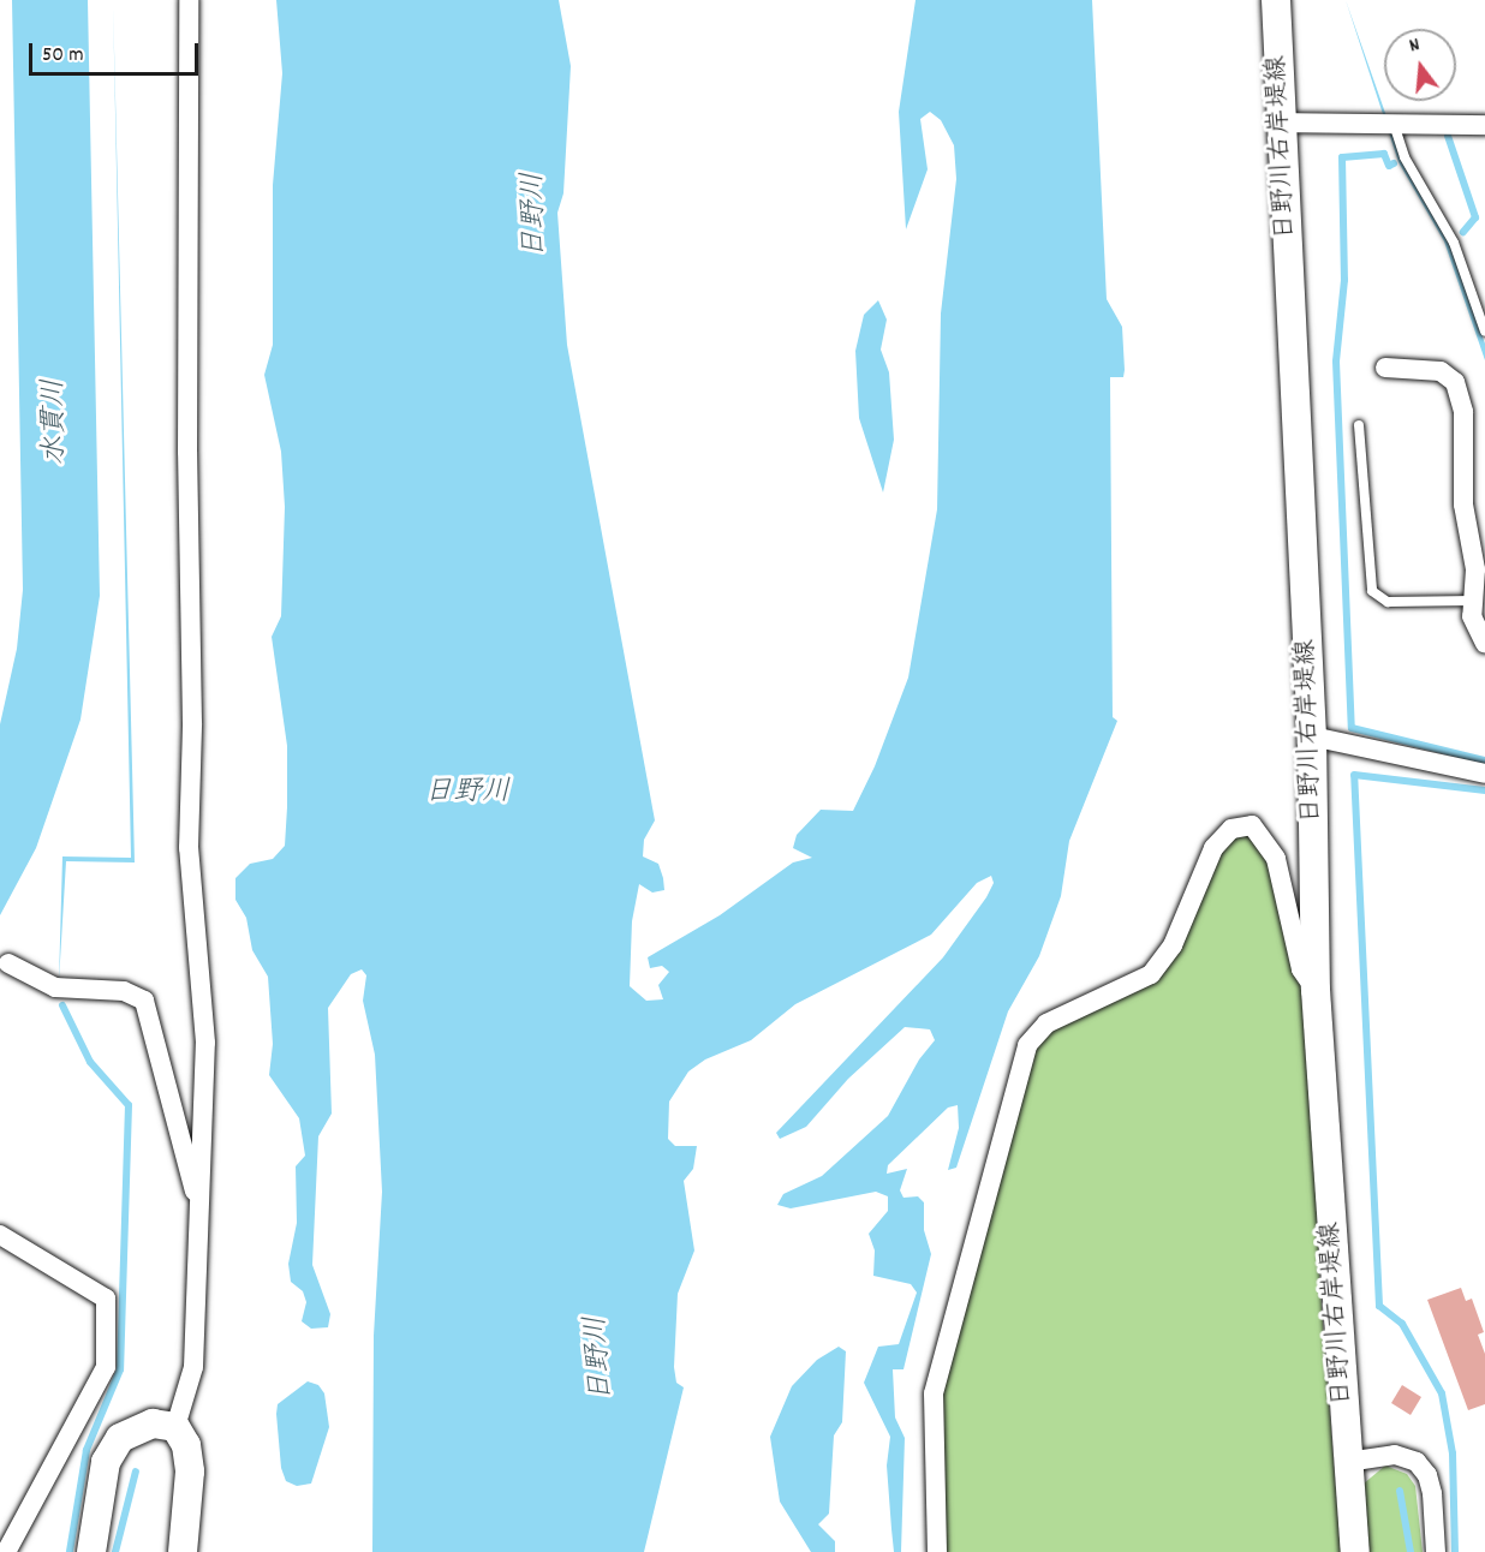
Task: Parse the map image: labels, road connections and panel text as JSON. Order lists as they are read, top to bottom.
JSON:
{
  "streets": {
    "street": ["日野川右岸堤線"]
  },
  "water": ["日野川", "水貫川"],
  "scale_bar": "50 m",
  "north": "top"
}
